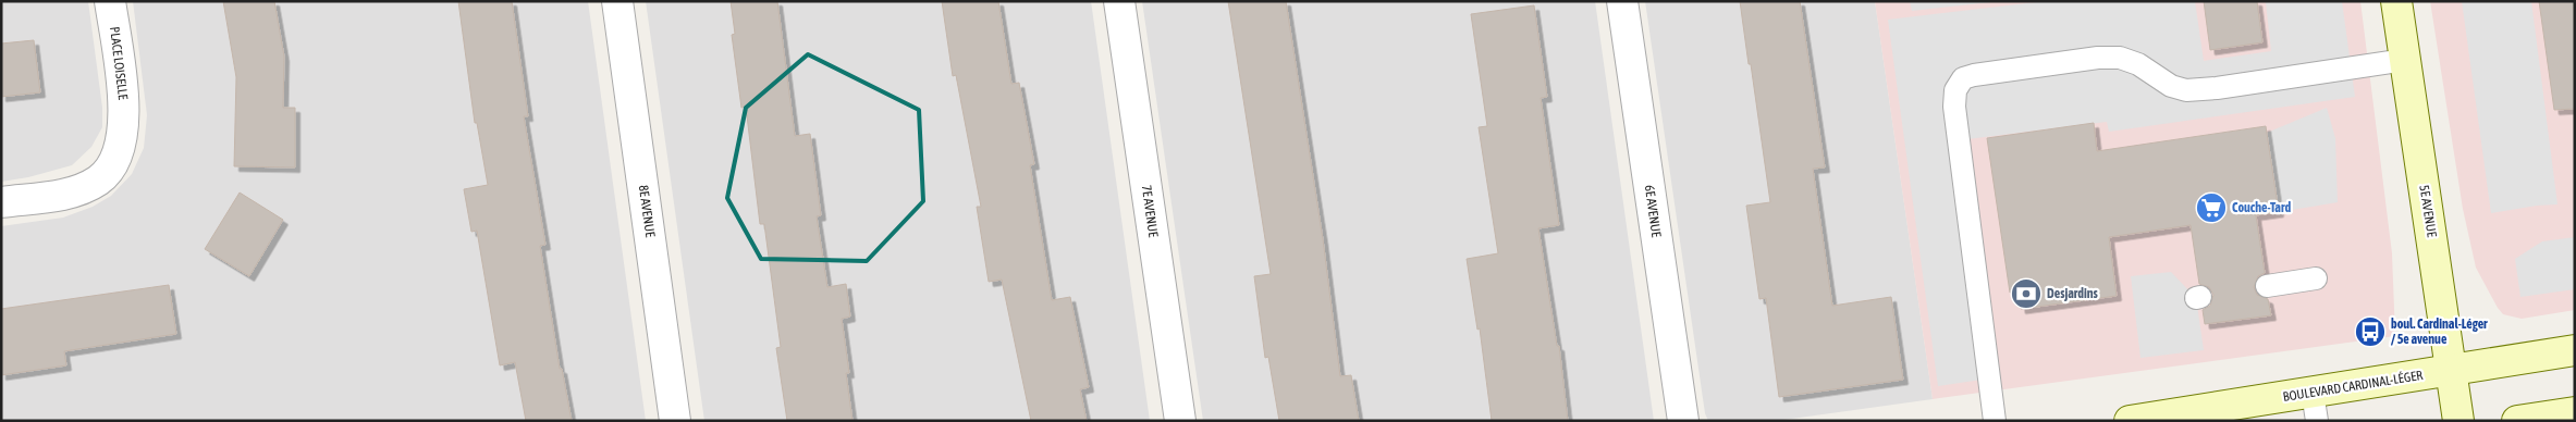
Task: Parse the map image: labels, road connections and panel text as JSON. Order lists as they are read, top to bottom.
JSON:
{
  "streets": {
    "street": [
      "PLACE LOISELLE",
      "8E AVENUE",
      "7E AVENUE",
      "6E AVENUE",
      "5E AVENUE",
      "BOULEVARD CARDINAL-LÉGER"
    ]
  },
  "crossings": [
    ["5E AVENUE", "BOULEVARD CARDINAL-LÉGER"]
  ],
  "places": {
    "supermarket": ["Couche-Tard"],
    "bank": ["Desjardins"],
    "bus stop": ["boul. Cardinal-Léger / 5e avenue"]
  }
}
